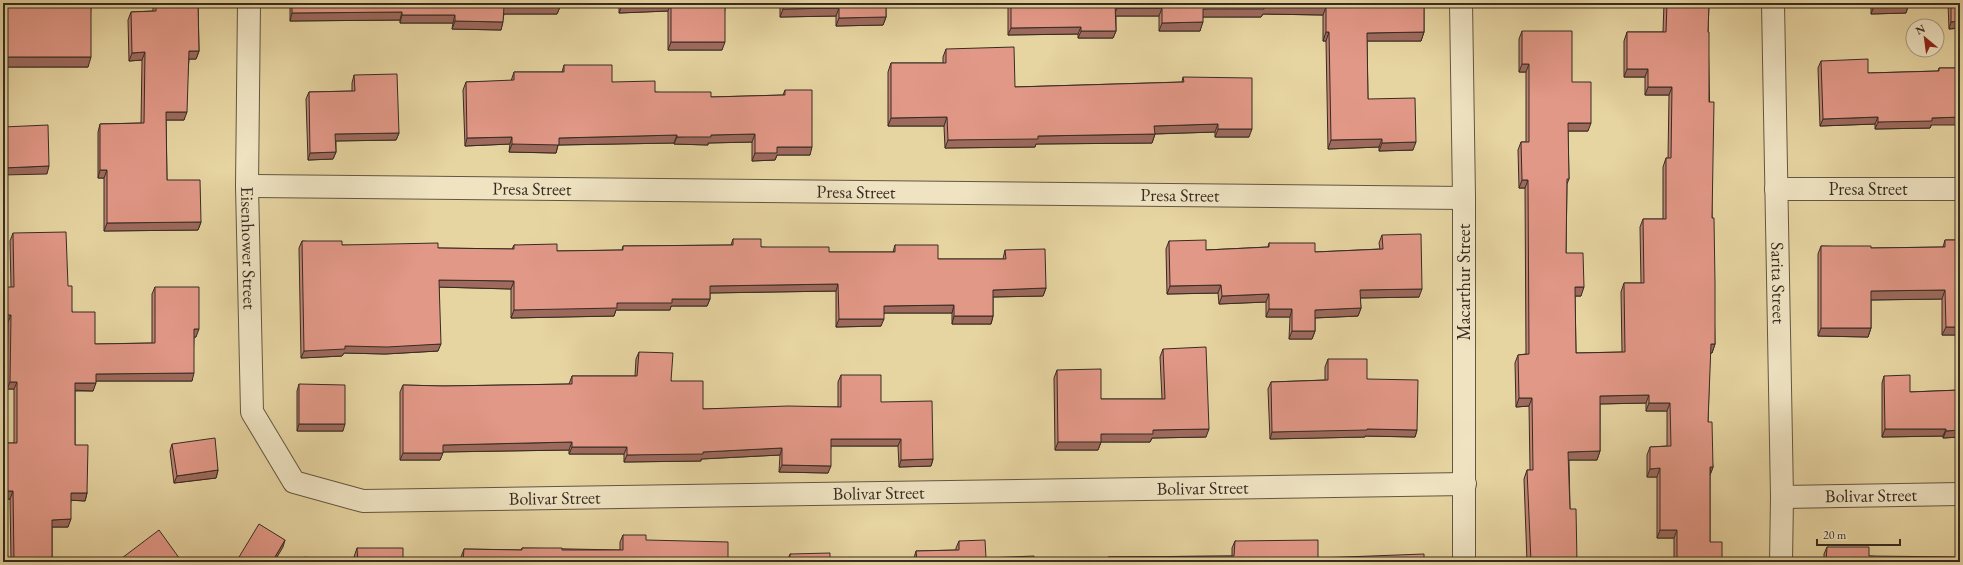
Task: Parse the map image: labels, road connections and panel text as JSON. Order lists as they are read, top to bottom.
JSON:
{
  "streets": {
    "street": [
      "Presa Street",
      "Eisenhower Street",
      "Macarthur Street",
      "Sarita Street",
      "Bolivar Street"
    ]
  },
  "crossings": [
    ["Presa Street", "Eisenhower Street"],
    ["Presa Street", "Macarthur Street"],
    ["Presa Street", "Sarita Street"],
    ["Eisenhower Street", "Bolivar Street"],
    ["Macarthur Street", "Bolivar Street"],
    ["Sarita Street", "Bolivar Street"]
  ],
  "scale_bar": "20 m",
  "north": "top left"
}
